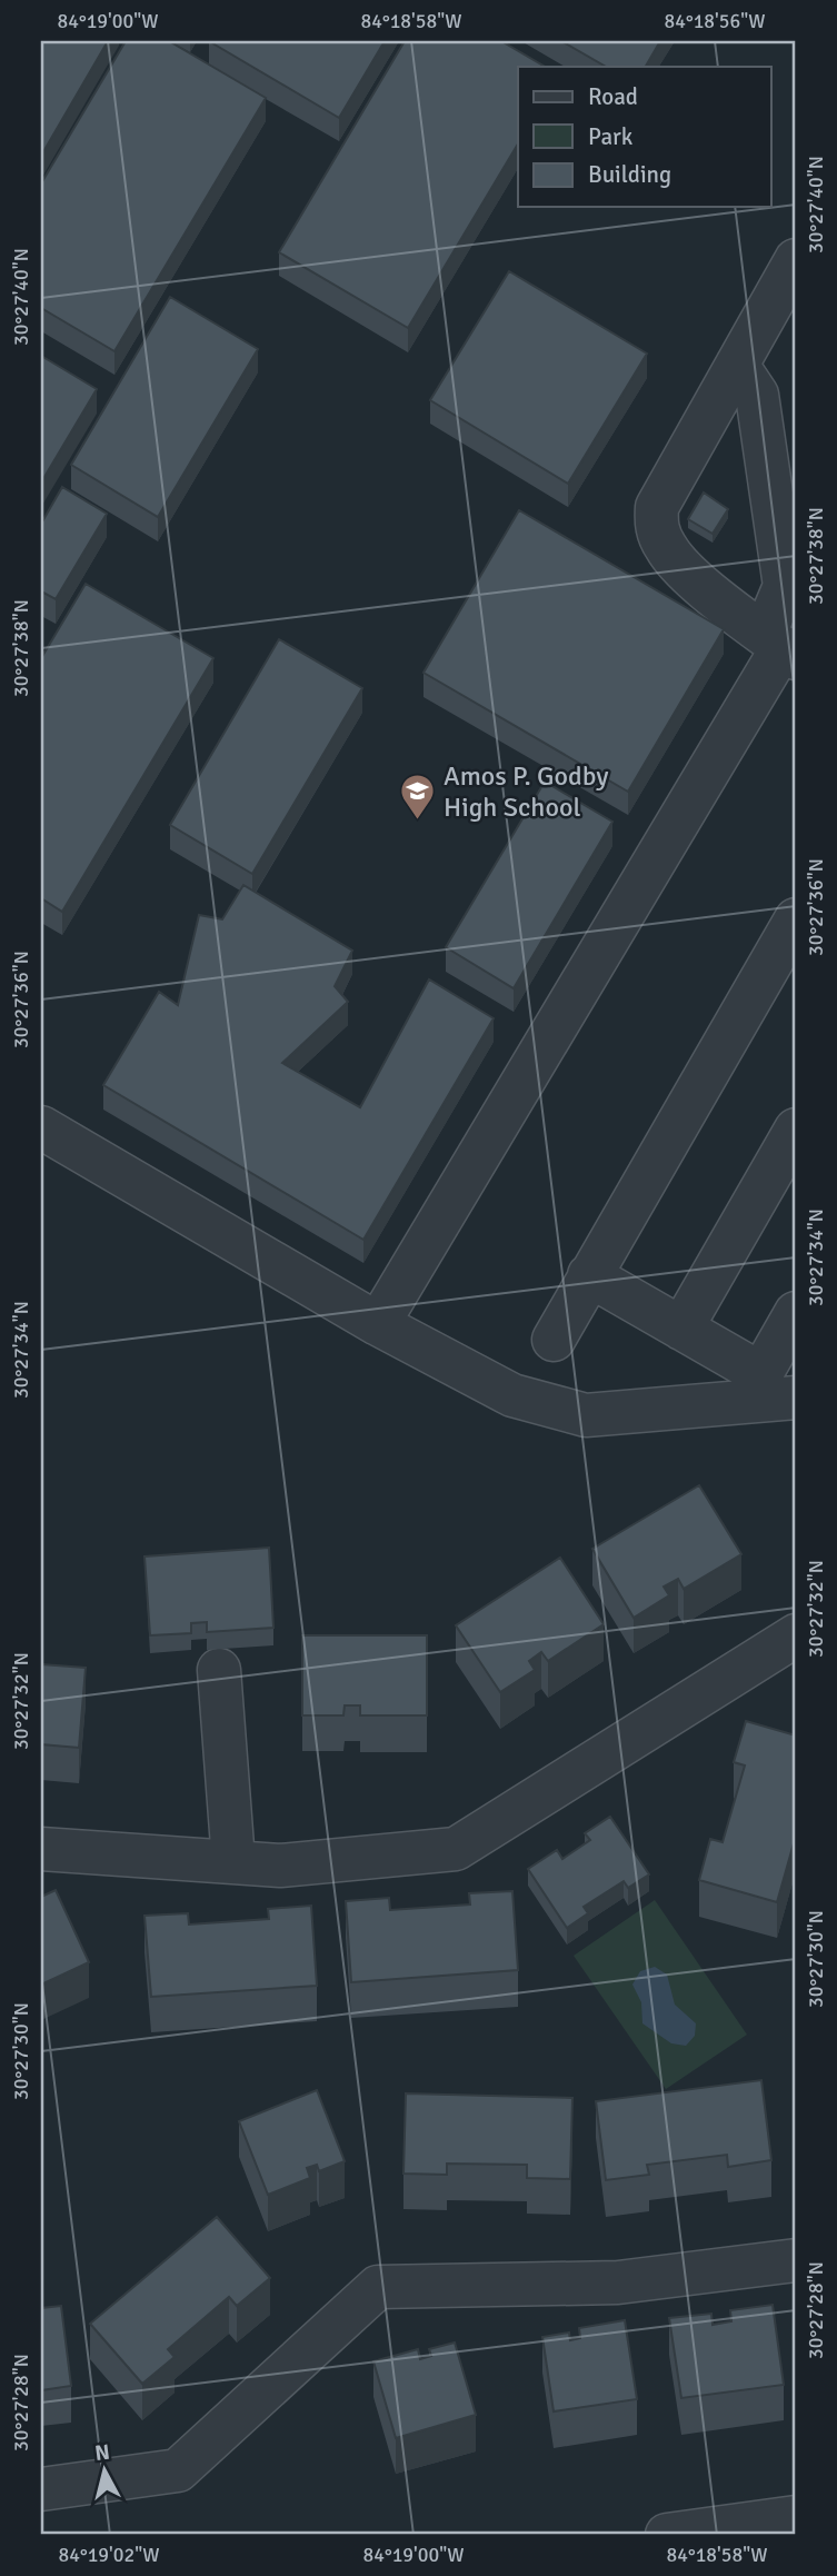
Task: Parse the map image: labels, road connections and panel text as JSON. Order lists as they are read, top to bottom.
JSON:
{
  "places": {
    "school or university": ["Amos P. Godby High School"]
  },
  "legend": ["Road", "Park", "Building"],
  "north": "top",
  "coordinates": [
    "84°19'00\"W",
    "84°18'58\"W",
    "84°18'56\"W",
    "30°27'40\"N",
    "30°27'38\"N",
    "30°27'36\"N",
    "30°27'34\"N",
    "30°27'32\"N",
    "30°27'30\"N",
    "30°27'28\"N",
    "84°19'02\"W"
  ]
}
